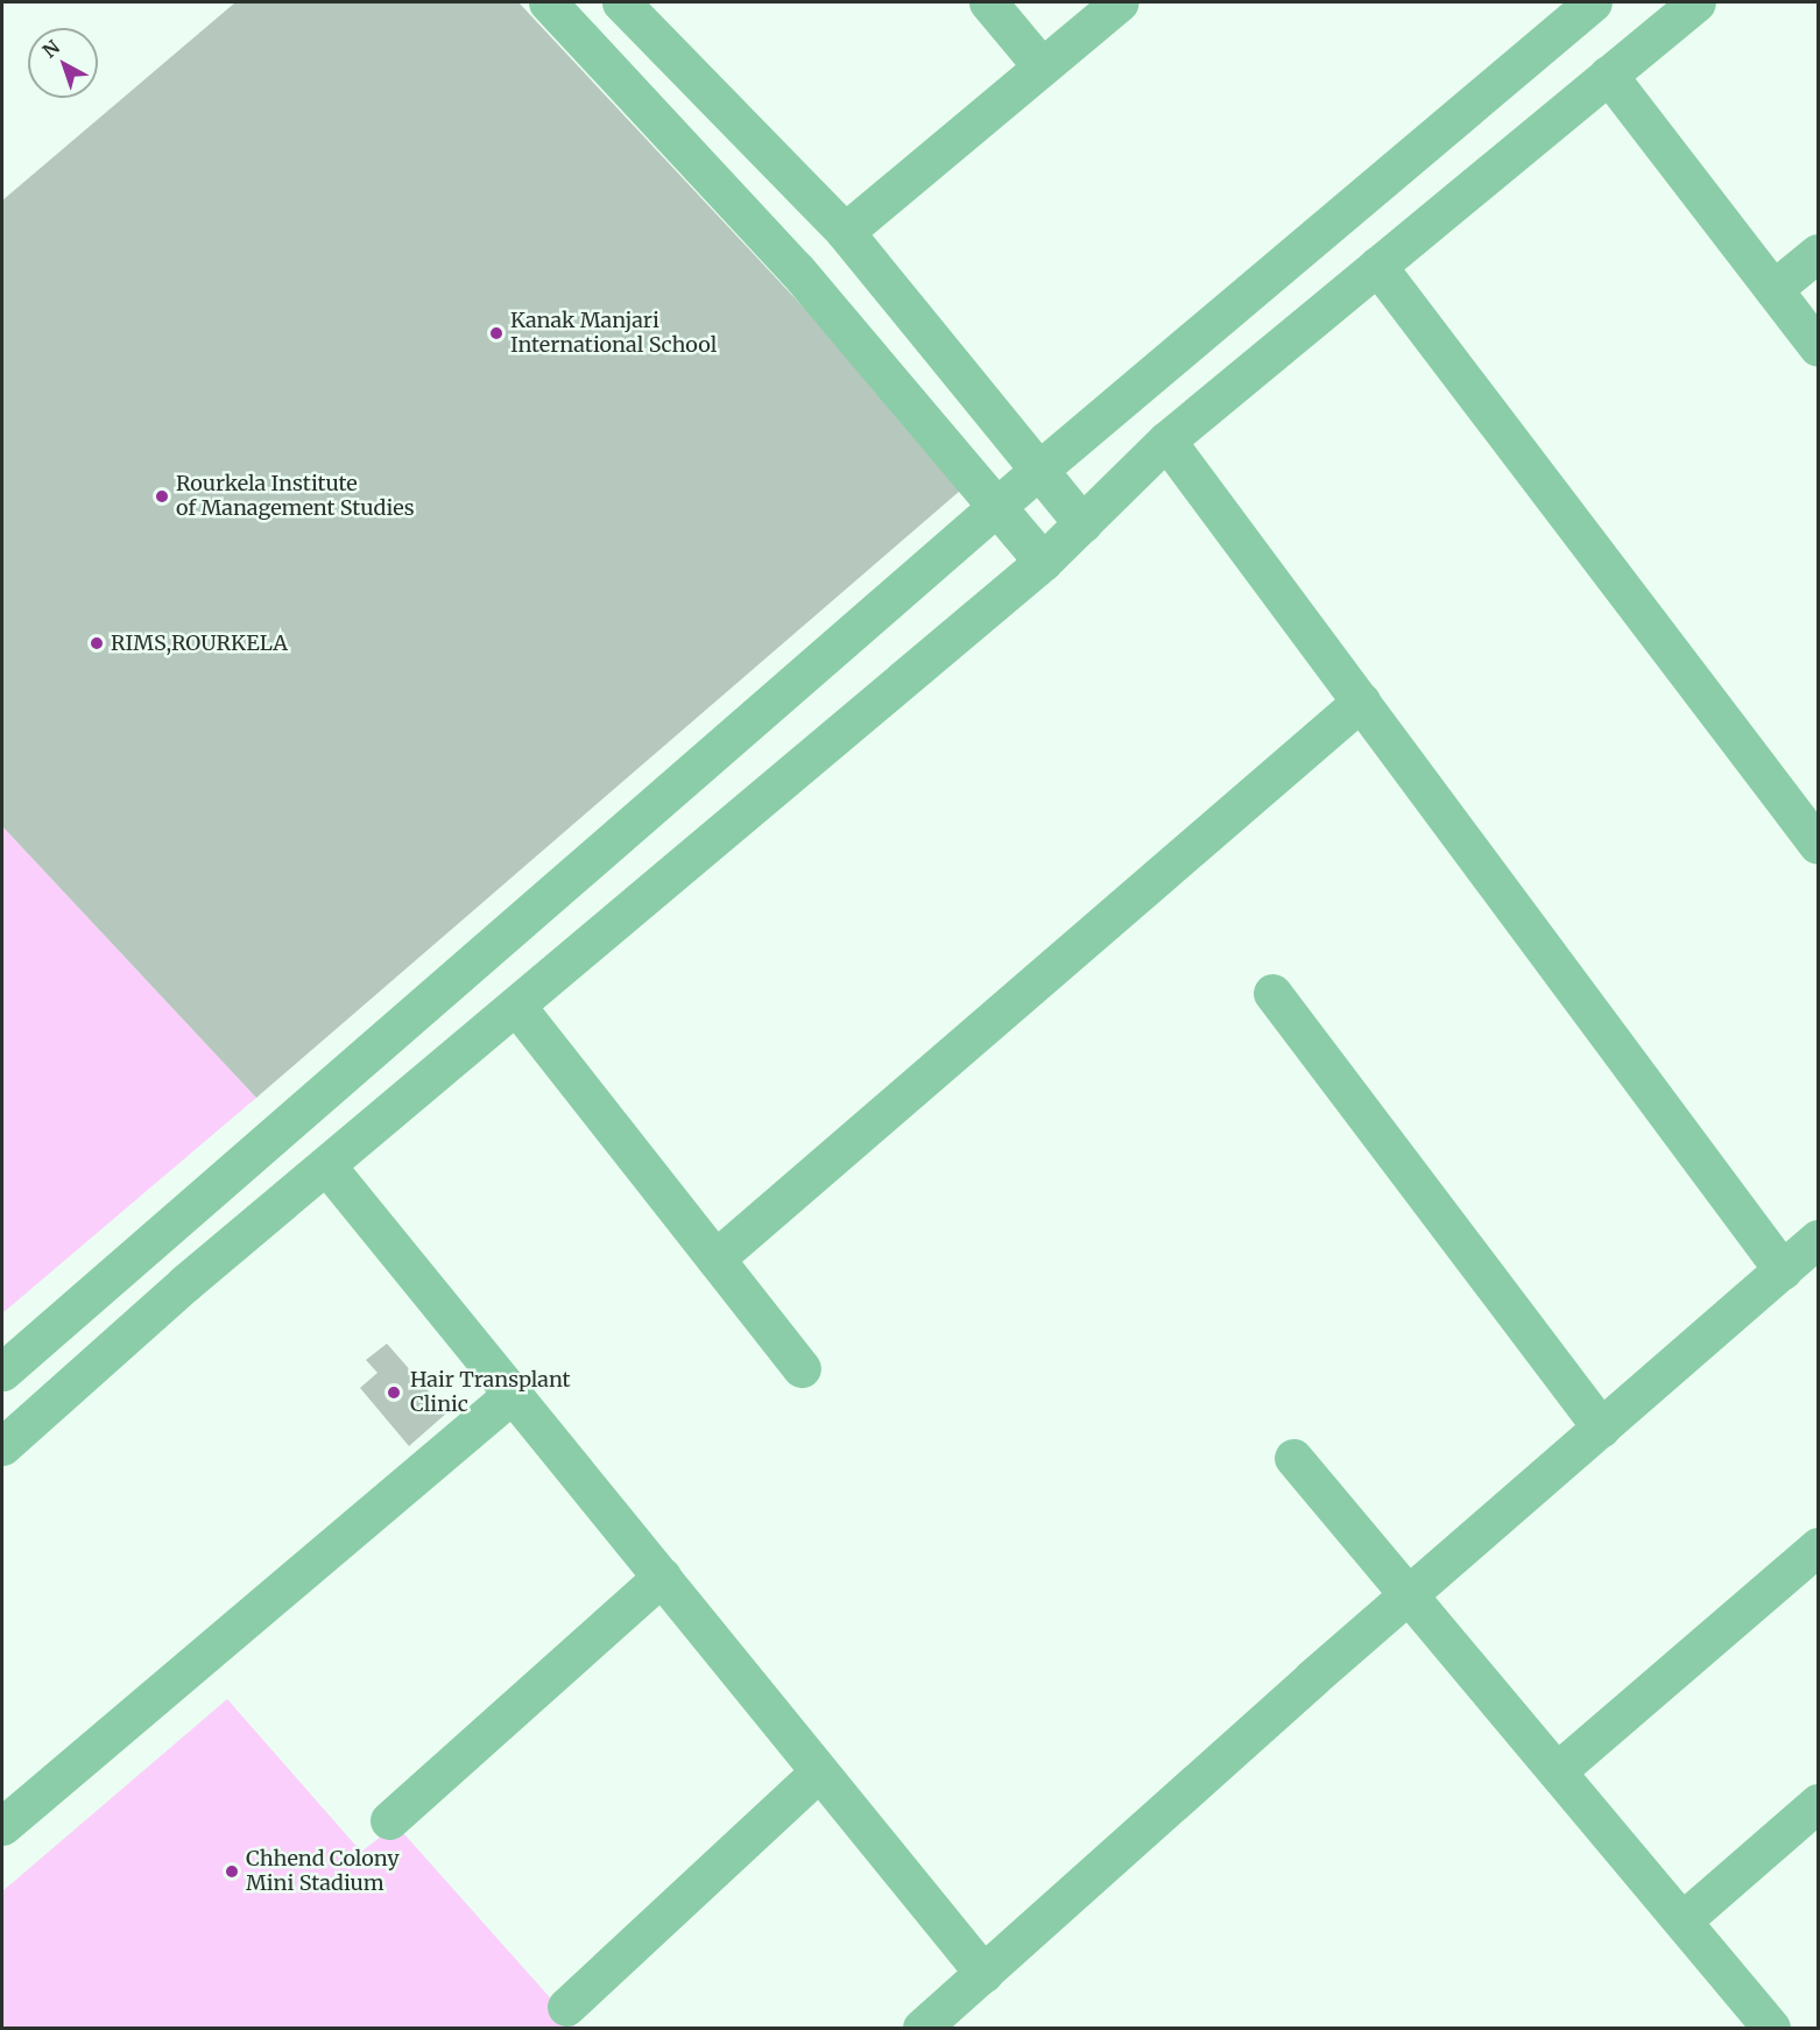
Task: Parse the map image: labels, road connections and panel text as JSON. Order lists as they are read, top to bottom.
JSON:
{
  "places": [
    "Kanak Manjari International School",
    "Rourkela Institute of Management Studies",
    "RIMS,ROURKELA",
    "Hair Transplant Clinic",
    "Chhend Colony Mini Stadium"
  ],
  "north": "top left"
}
